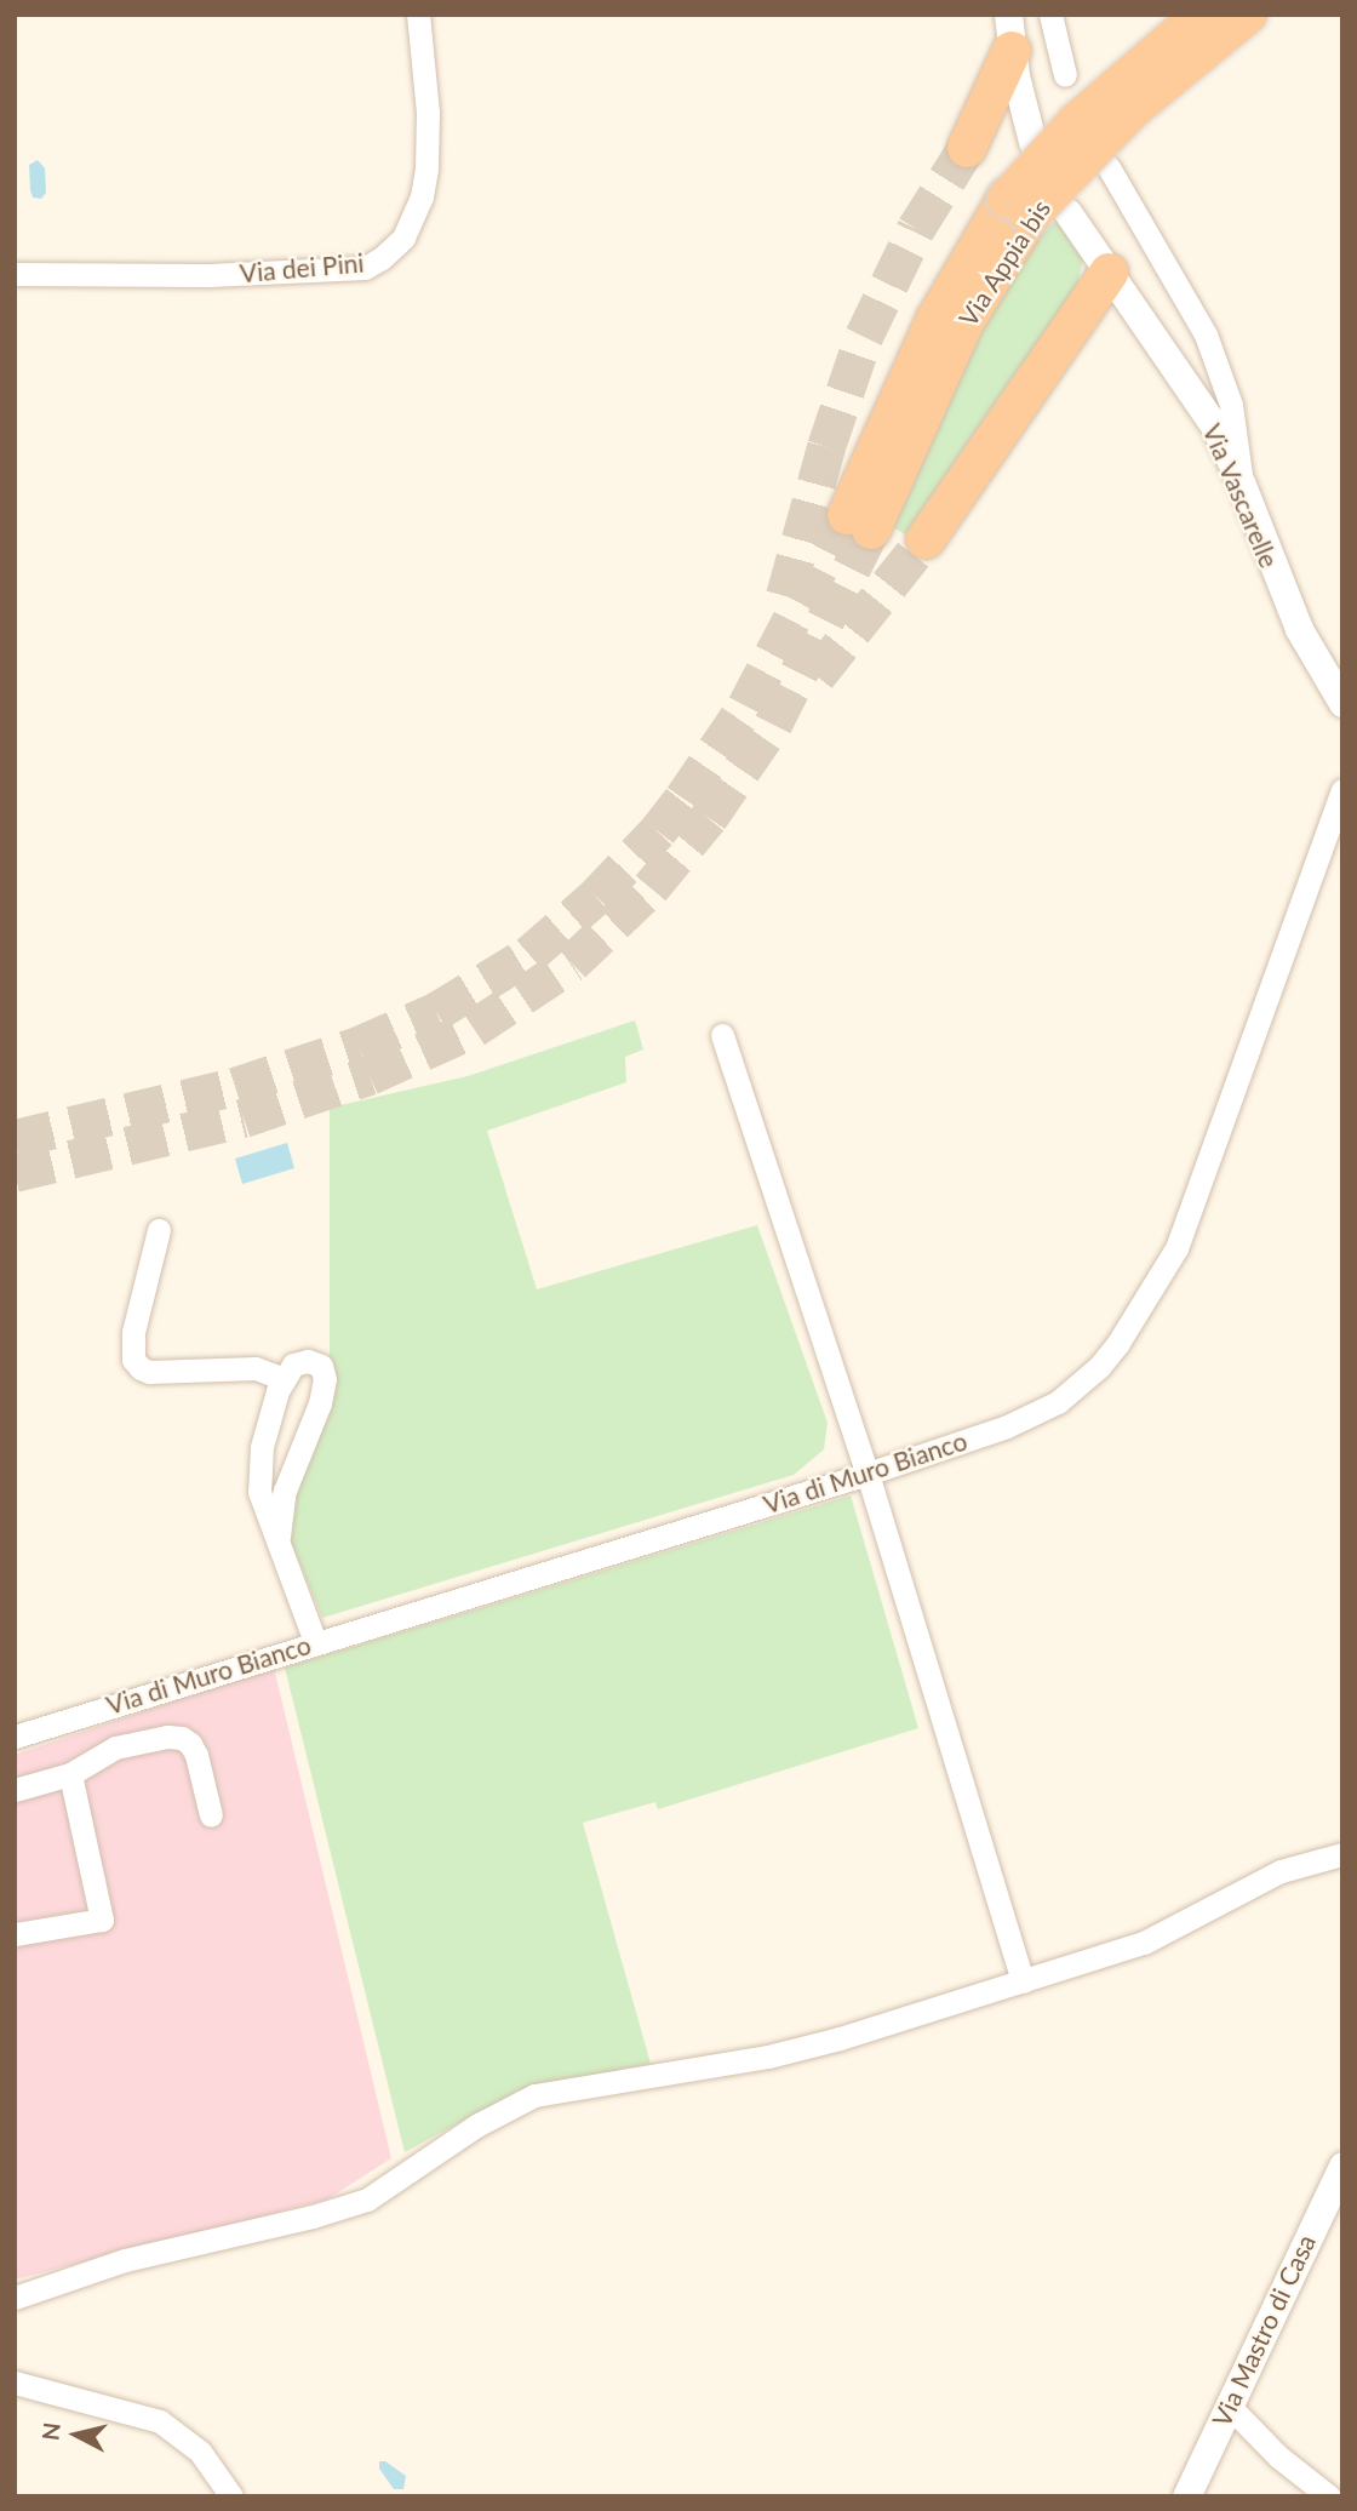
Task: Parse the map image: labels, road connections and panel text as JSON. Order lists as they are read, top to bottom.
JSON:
{
  "streets": {
    "highway": ["Via Appia bis"],
    "street": [
      "Via dei Pini",
      "Via Vascarelle",
      "Via di Muro Bianco",
      "Via Mastro di Casa"
    ]
  },
  "north": "left"
}
